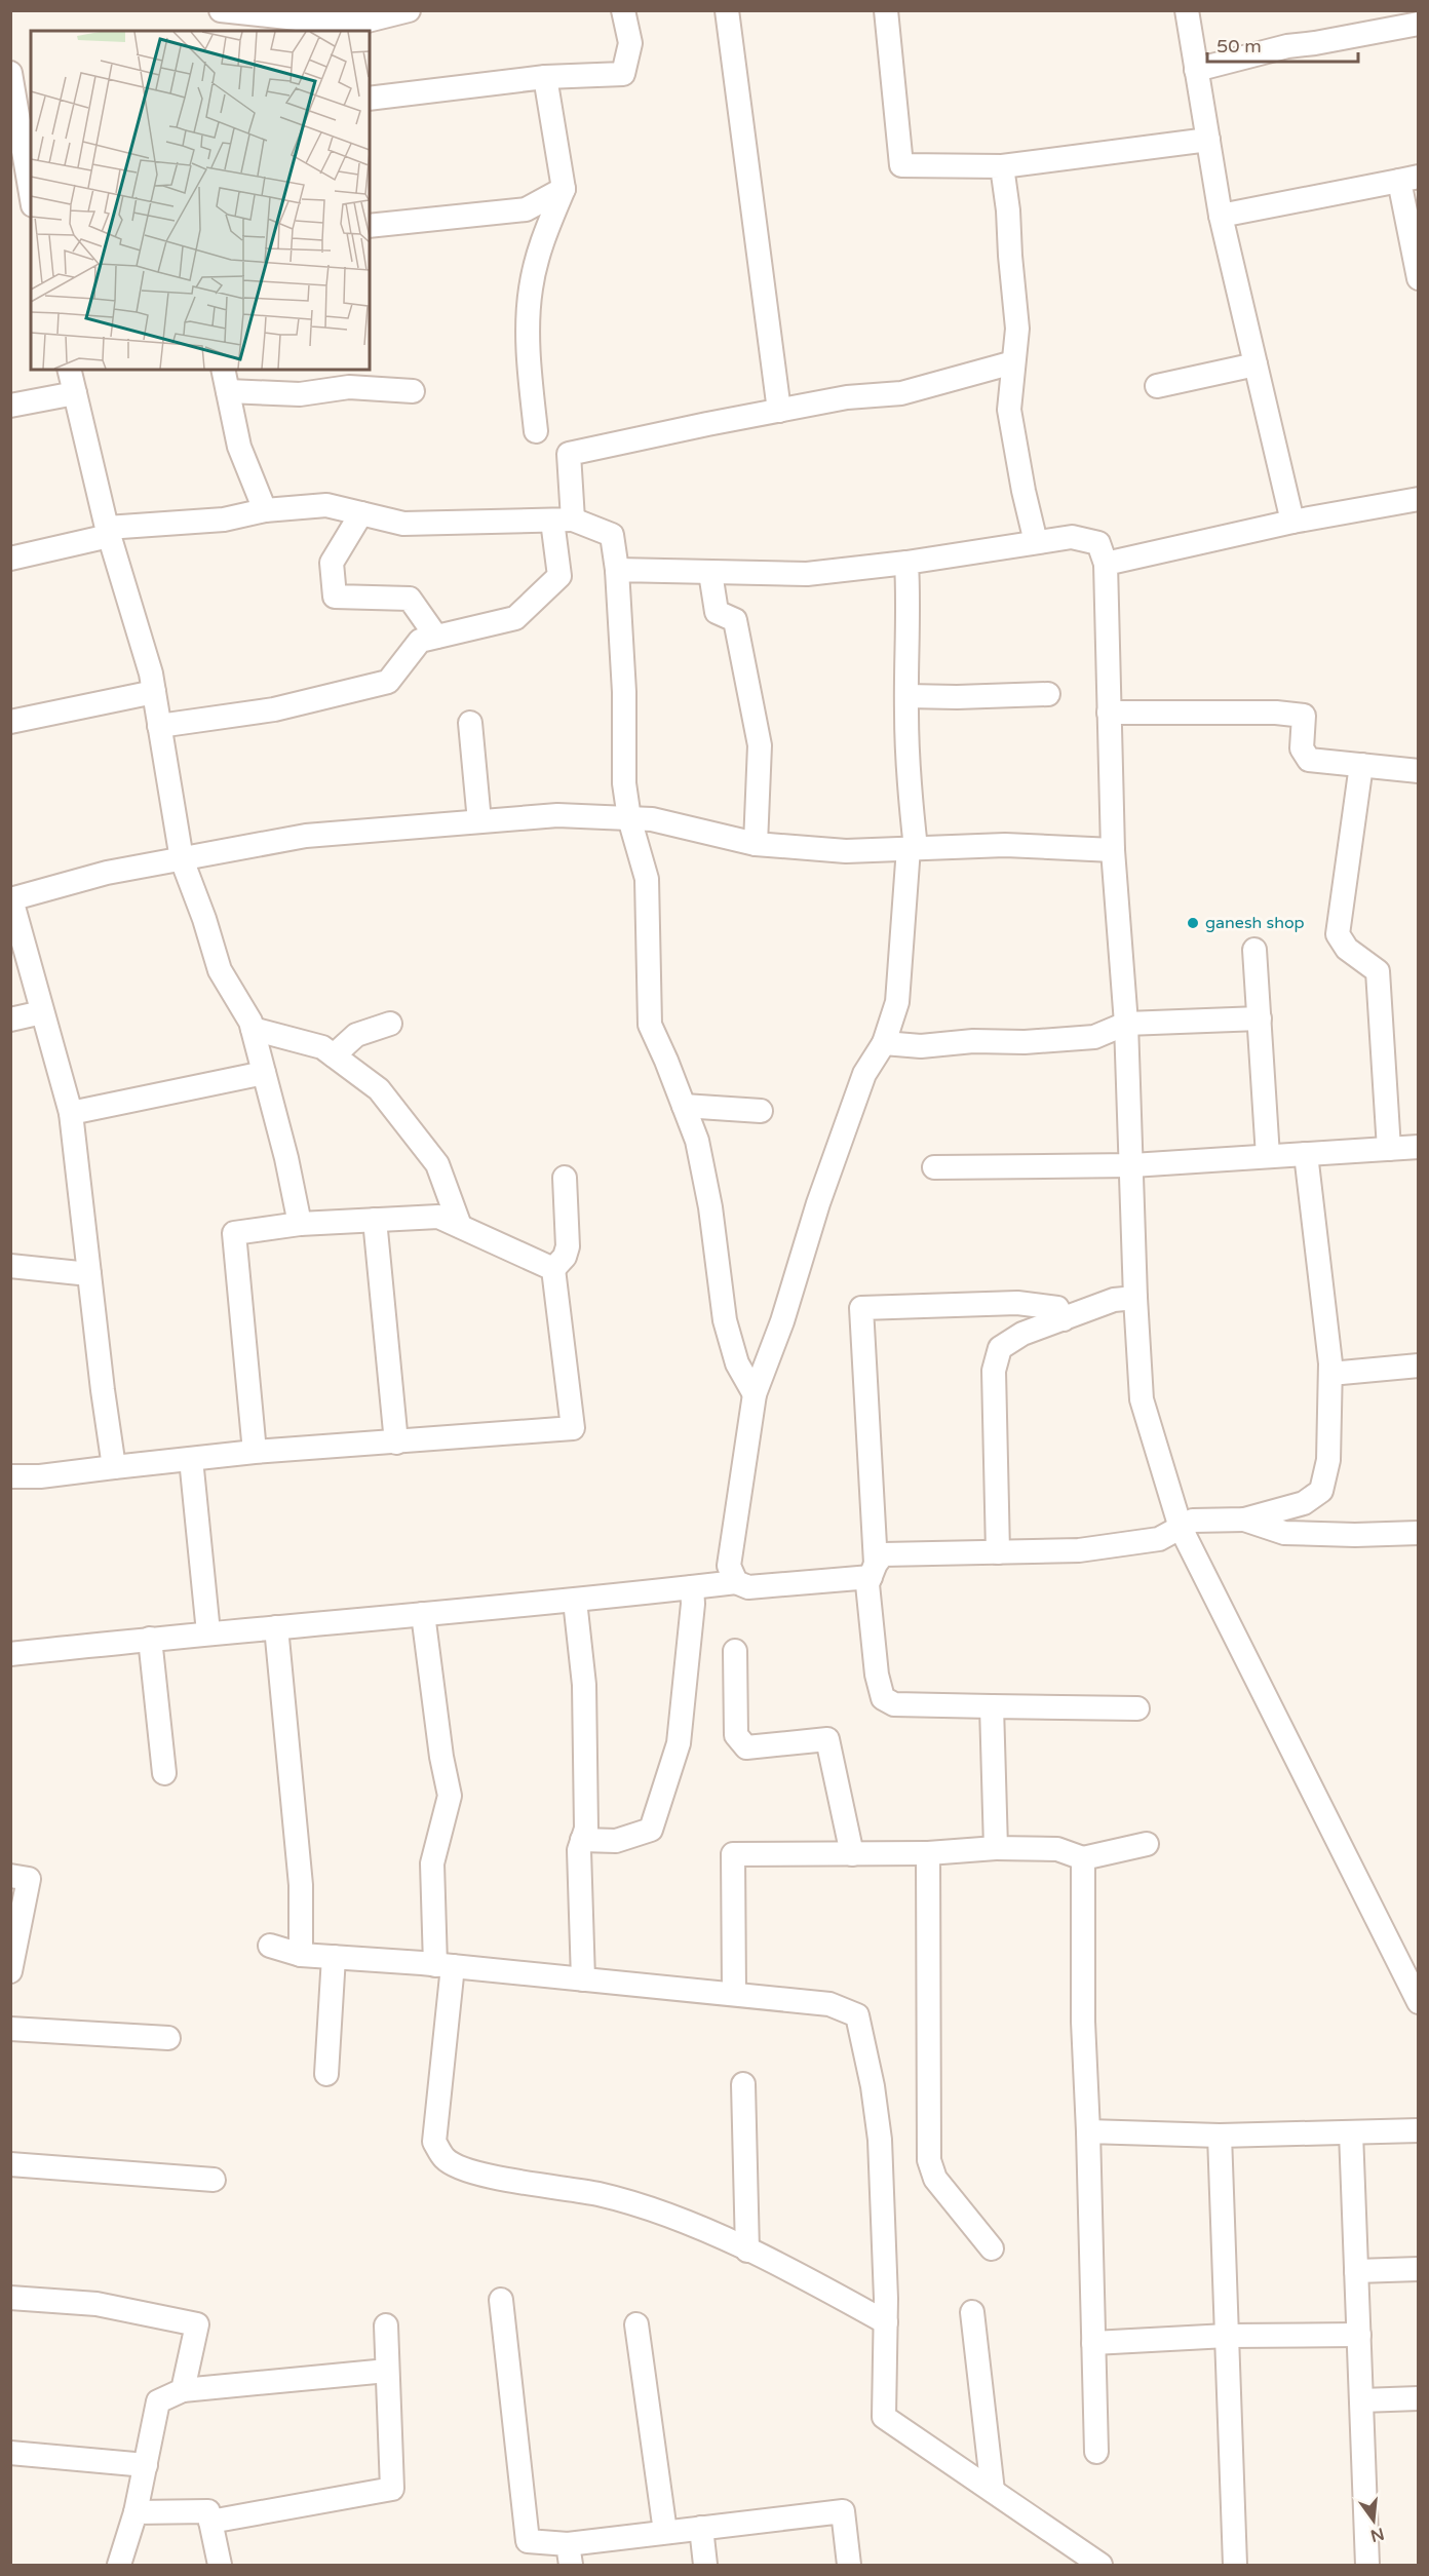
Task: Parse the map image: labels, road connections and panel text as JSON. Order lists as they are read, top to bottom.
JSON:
{
  "places": ["ganesh shop"],
  "scale_bar": "50 m",
  "north": "bottom"
}
